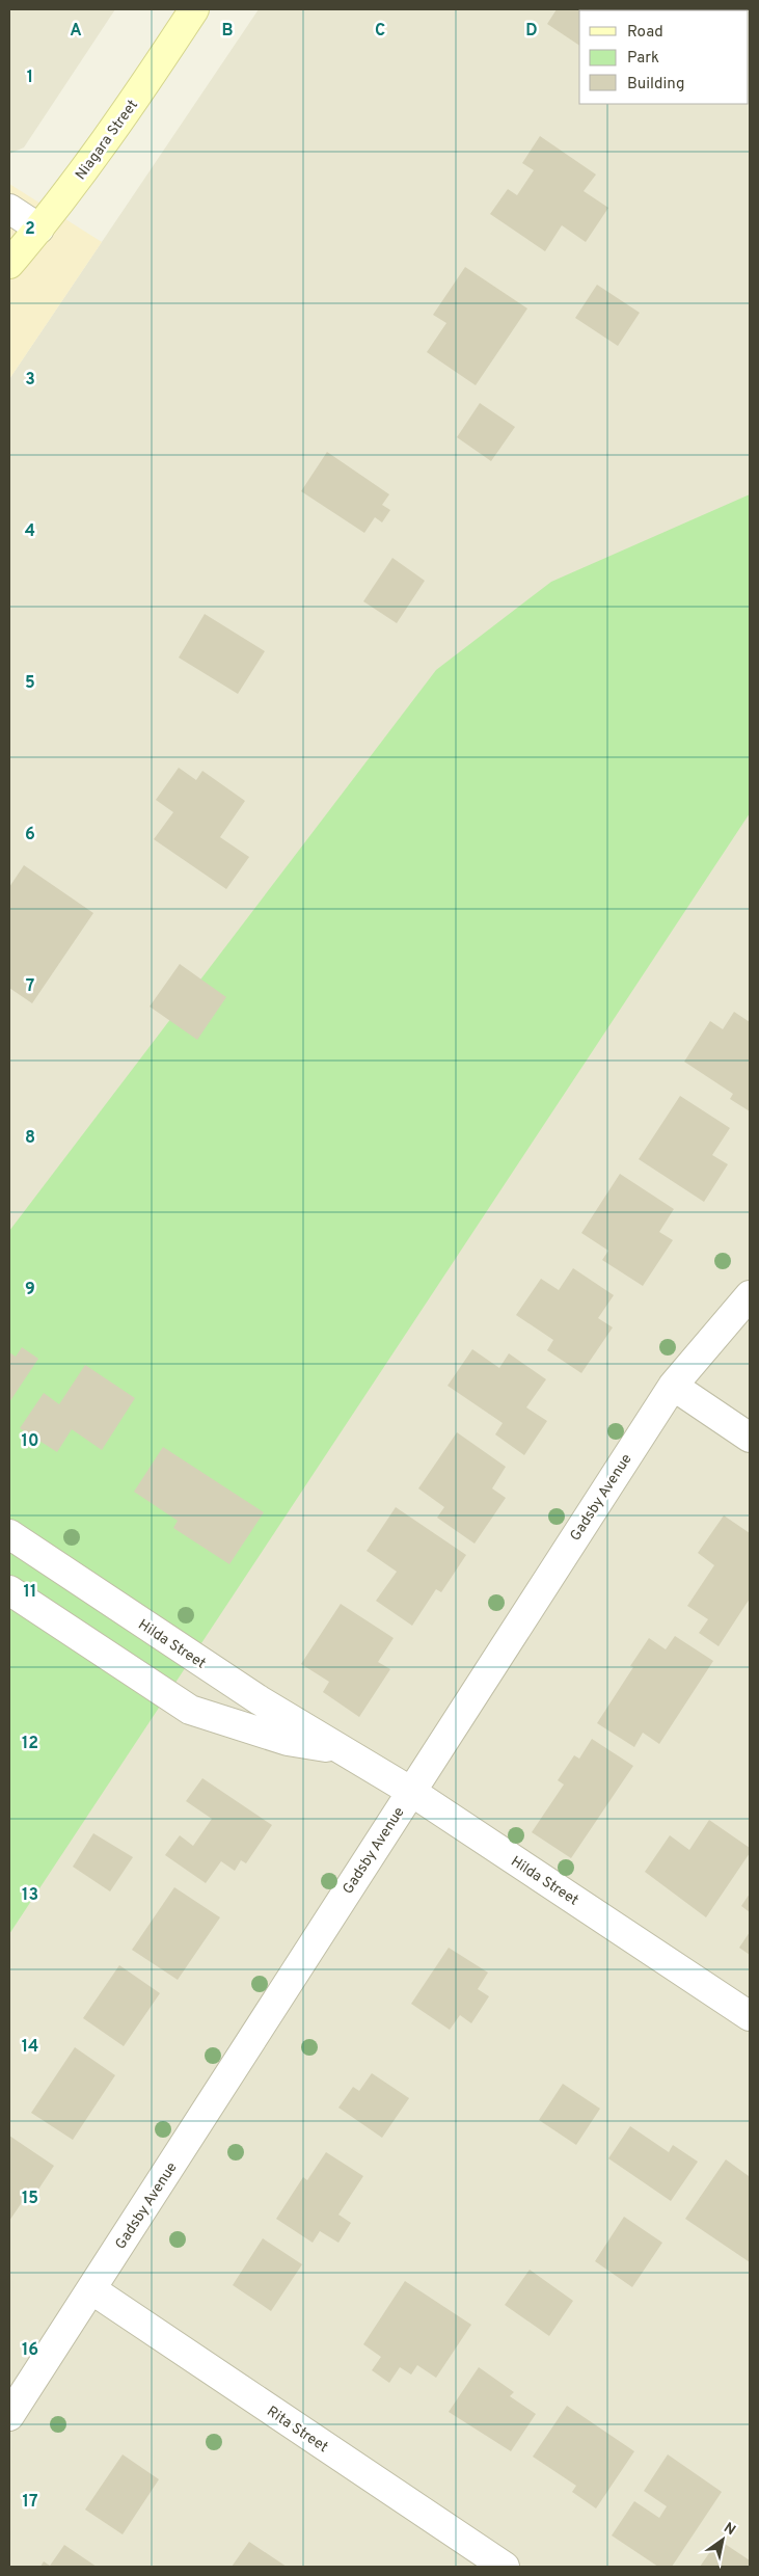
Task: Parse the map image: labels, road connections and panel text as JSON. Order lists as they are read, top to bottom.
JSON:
{
  "streets": {
    "main road": ["Niagara Street"],
    "street": ["Gadsby Avenue", "Hilda Street", "Rita Street"]
  },
  "crossings": [
    ["Gadsby Avenue", "Hilda Street"],
    ["Gadsby Avenue", "Rita Street"]
  ],
  "legend": ["Road", "Park", "Building"],
  "north": "top right",
  "grid": {
    "columns": [
      "A",
      "B",
      "C",
      "D"
    ],
    "rows": [
      "1",
      "2",
      "3",
      "4",
      "5",
      "6",
      "7",
      "8",
      "9",
      "10",
      "11",
      "12",
      "13",
      "14",
      "15",
      "16",
      "17"
    ]
  }
}
